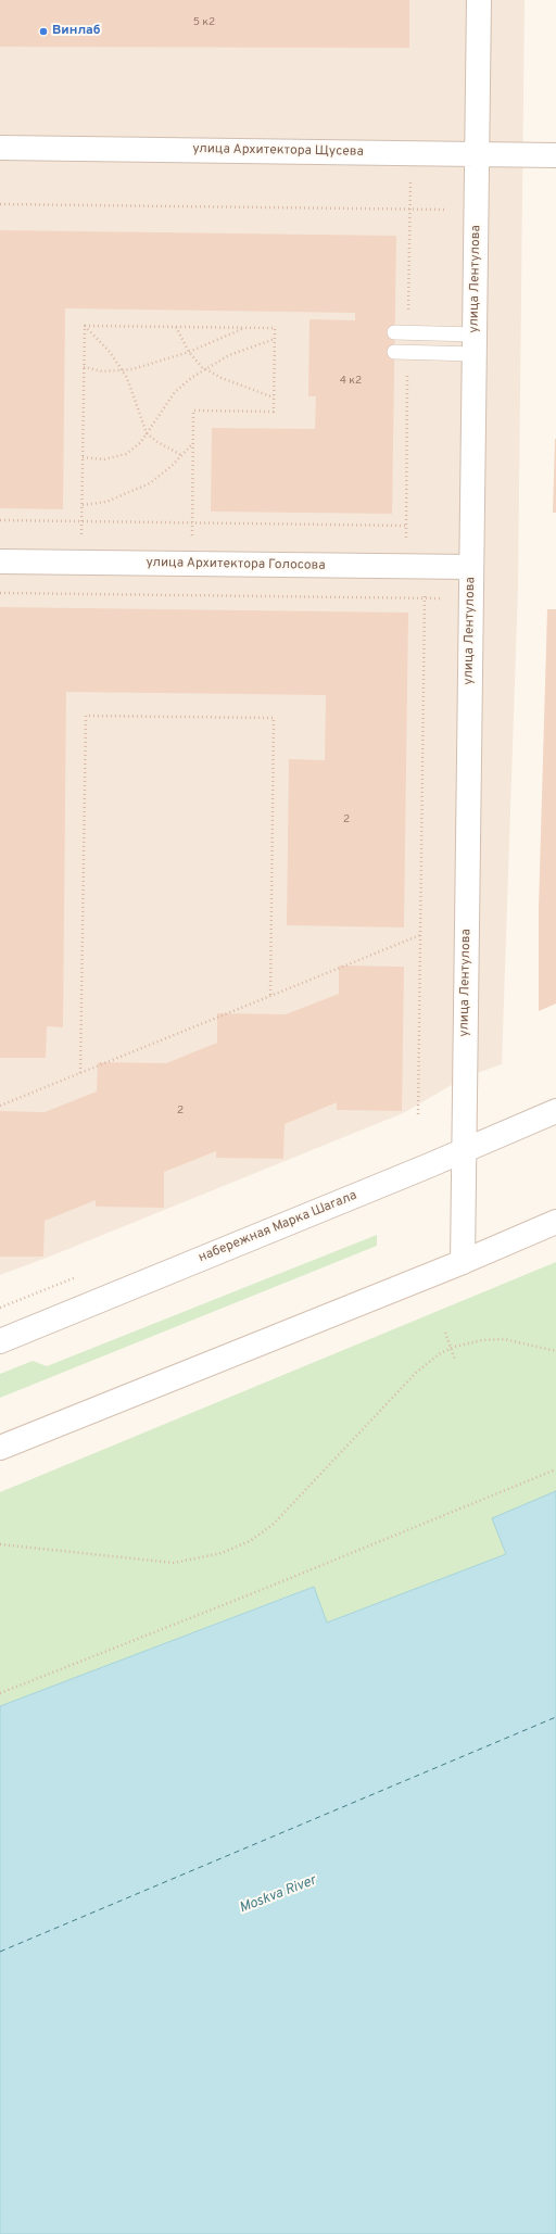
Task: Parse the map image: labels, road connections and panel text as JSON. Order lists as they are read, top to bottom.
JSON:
{
  "streets": {
    "street": [
      "улица Архитектора Щусева",
      "улица Лентулова",
      "улица Архитектора Голосова",
      "набережная Марка Шагала"
    ]
  },
  "crossings": [
    ["улица Архитектора Щусева", "улица Лентулова"],
    ["улица Лентулова", "улица Архитектора Голосова"],
    ["улица Лентулова", "набережная Марка Шагала"]
  ],
  "water": ["Moskva River"],
  "places": ["Винлаб"],
  "house_numbers": [
    "5 к2",
    "4 к2",
    "2",
    "2"
  ]
}
